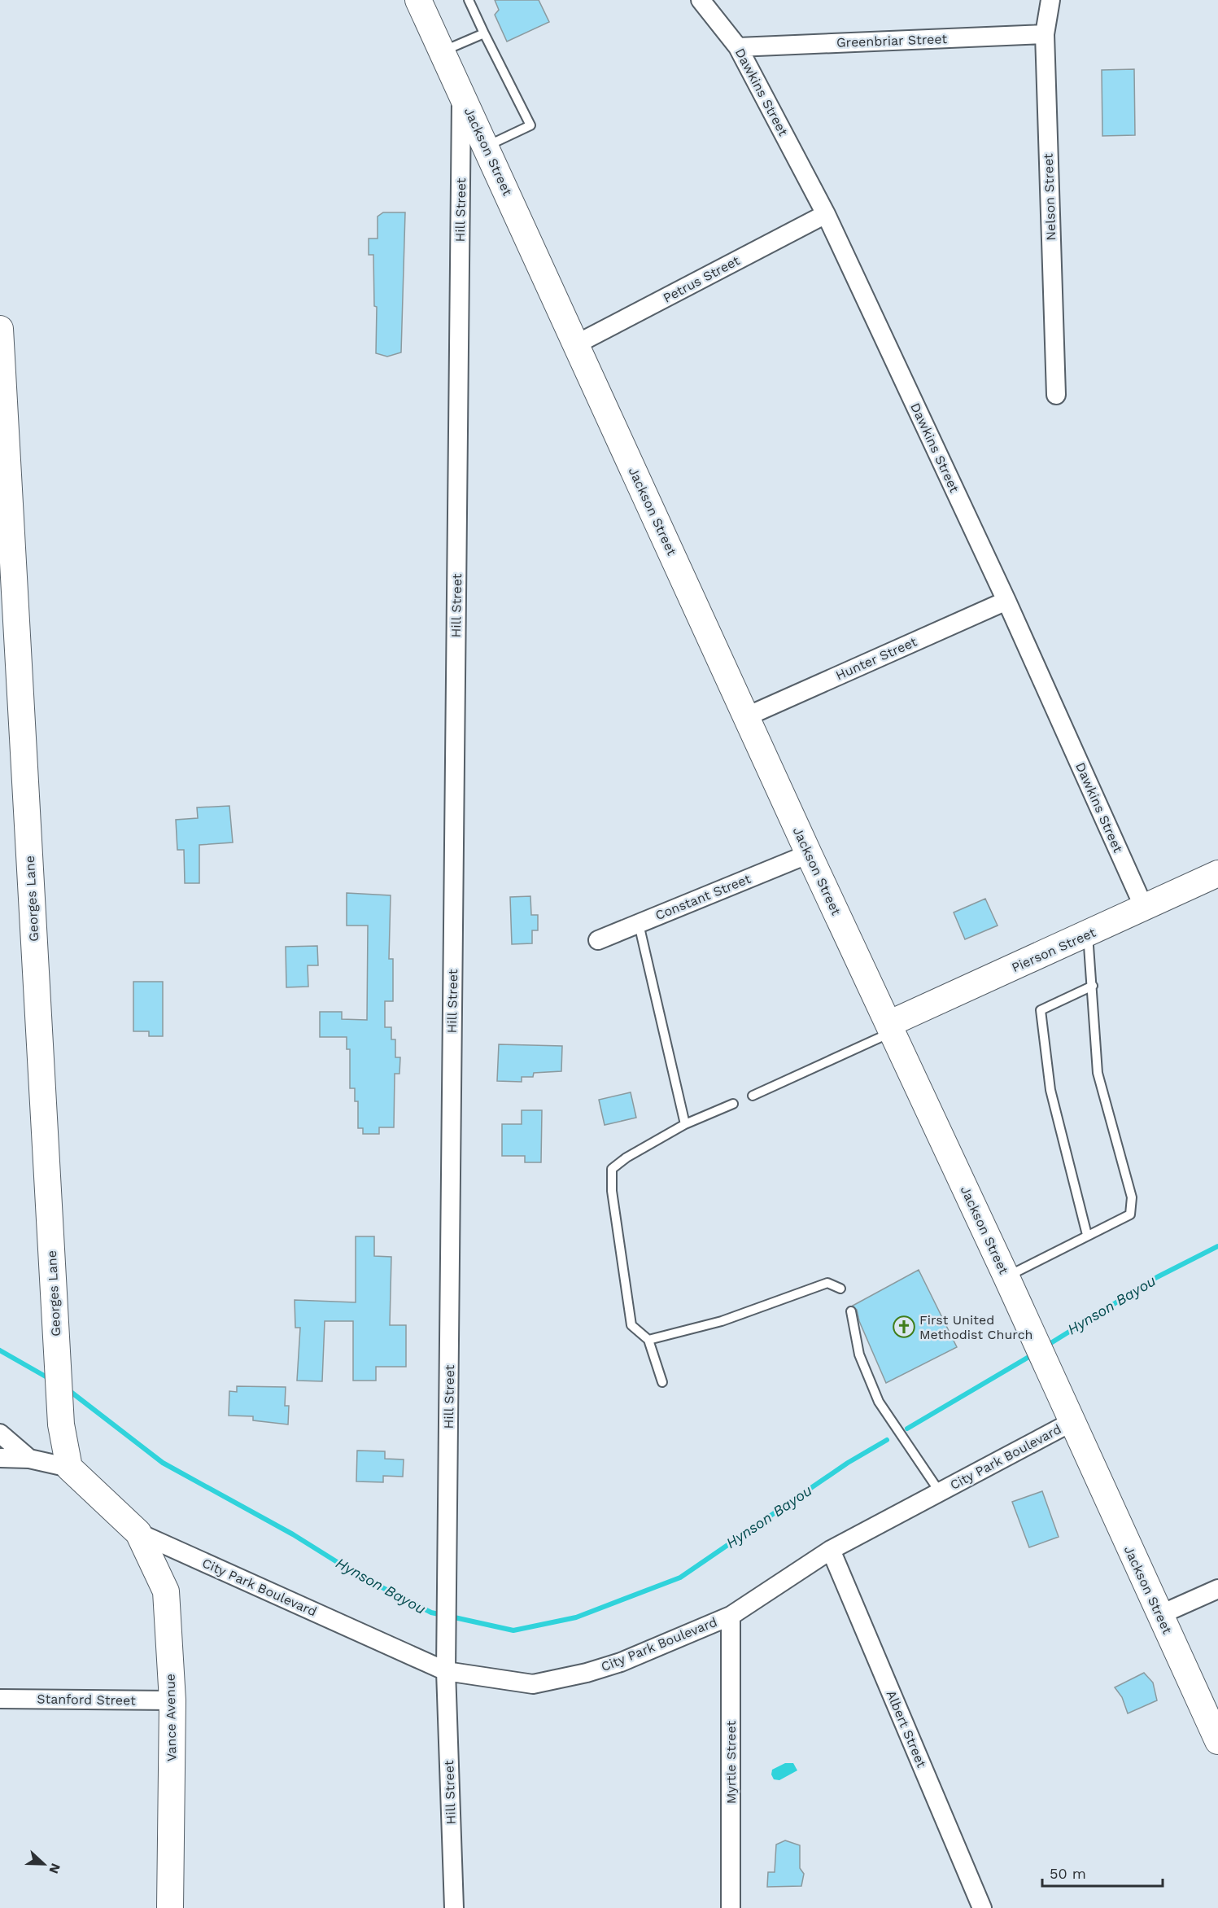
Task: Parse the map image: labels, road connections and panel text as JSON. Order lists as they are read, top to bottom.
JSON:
{
  "streets": {
    "street": [
      "Greenbriar Street",
      "Dawkins Street",
      "Jackson Street",
      "Nelson Street",
      "Hill Street",
      "Petrus Street",
      "Hunter Street",
      "Constant Street",
      "Georges Lane",
      "Pierson Street",
      "City Park Boulevard",
      "Stanford Street",
      "Vance Avenue",
      "Albert Street",
      "Myrtle Street"
    ]
  },
  "crossings": [
    ["Greenbriar Street", "Dawkins Street"],
    ["Greenbriar Street", "Nelson Street"],
    ["Dawkins Street", "Petrus Street"],
    ["Dawkins Street", "Hunter Street"],
    ["Dawkins Street", "Pierson Street"],
    ["Jackson Street", "Hill Street"],
    ["Jackson Street", "Petrus Street"],
    ["Jackson Street", "Hunter Street"],
    ["Jackson Street", "Constant Street"],
    ["Jackson Street", "Pierson Street"],
    ["Jackson Street", "City Park Boulevard"],
    ["Hill Street", "City Park Boulevard"],
    ["Georges Lane", "City Park Boulevard"],
    ["City Park Boulevard", "Vance Avenue"],
    ["City Park Boulevard", "Albert Street"],
    ["City Park Boulevard", "Myrtle Street"],
    ["Stanford Street", "Vance Avenue"]
  ],
  "water": ["Hynson Bayou"],
  "places": {
    "church": ["First United Methodist Church"]
  },
  "scale_bar": "50 m",
  "north": "right"
}
